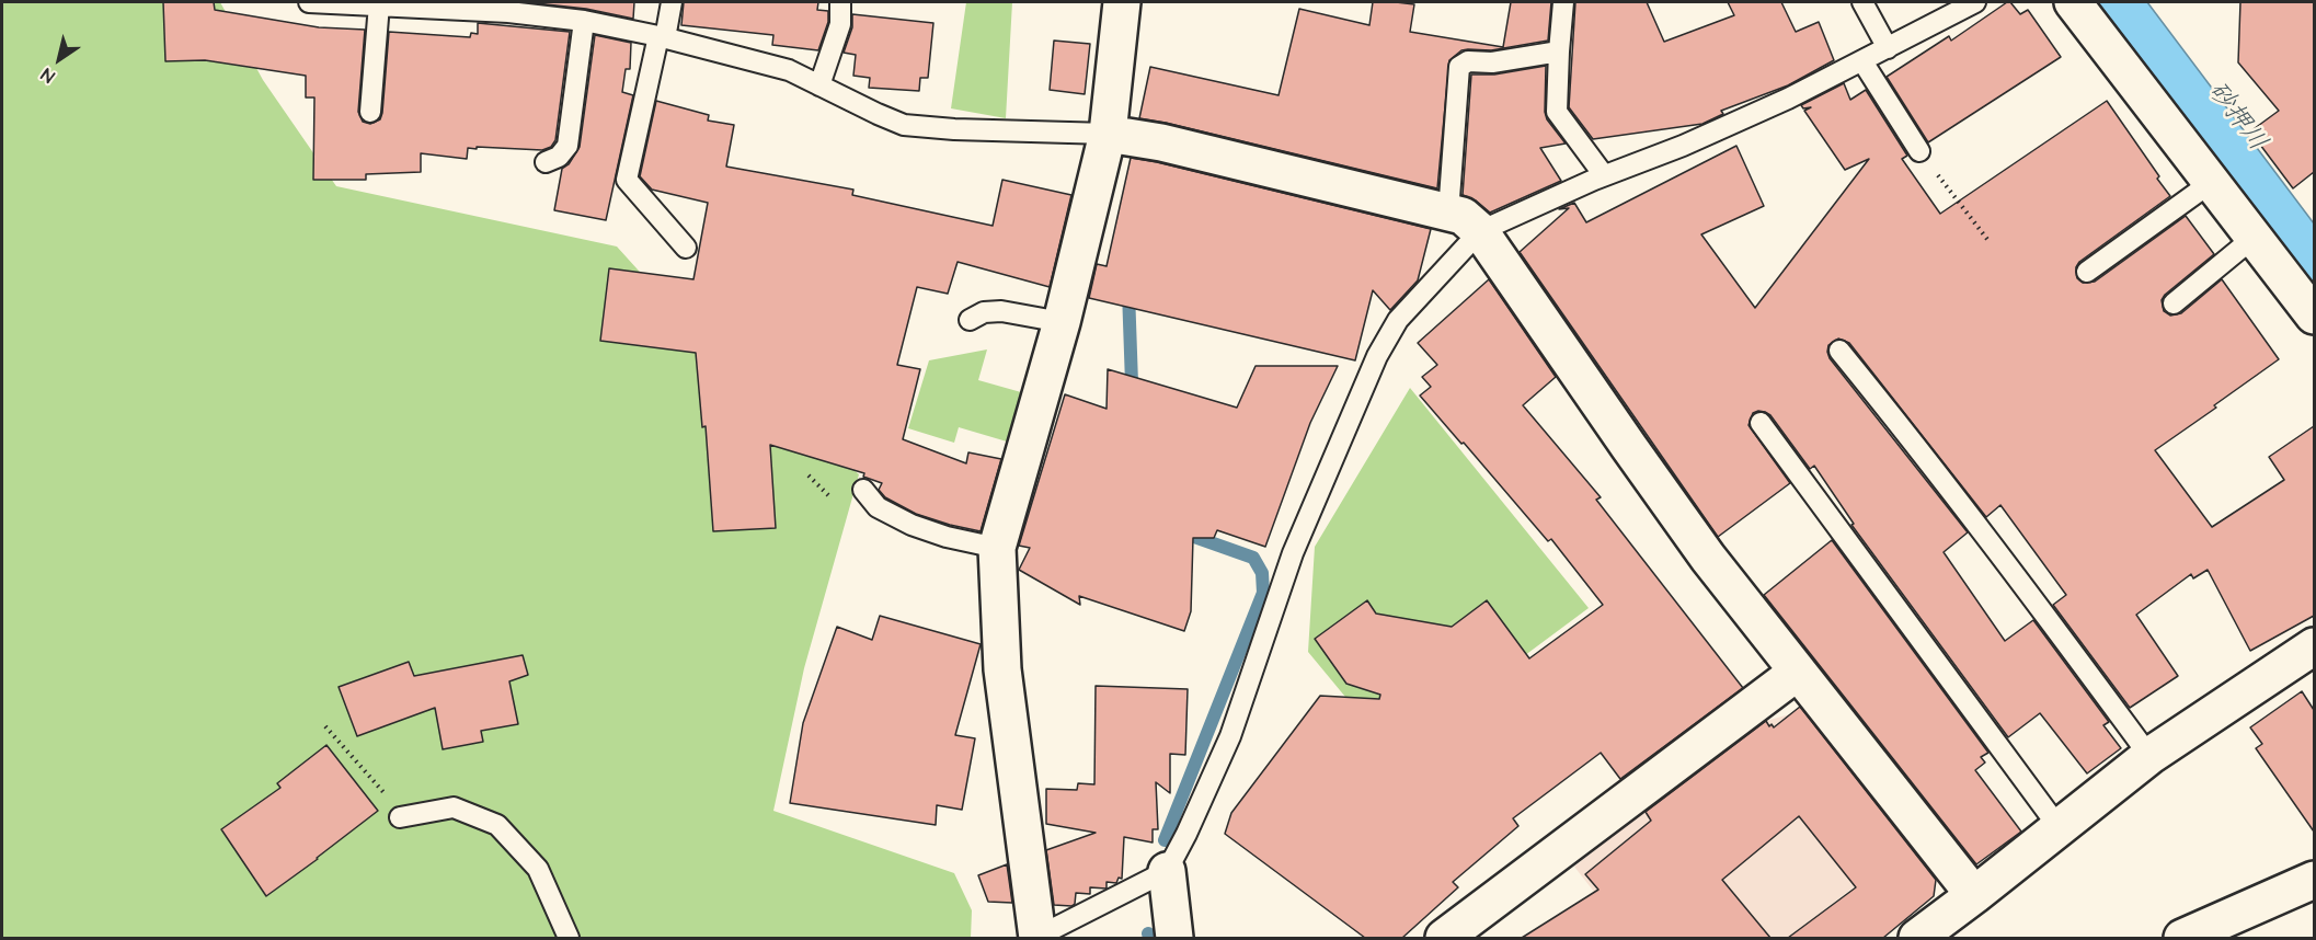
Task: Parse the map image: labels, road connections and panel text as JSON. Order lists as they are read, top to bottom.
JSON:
{
  "water": ["砂押川"],
  "north": "bottom left"
}
